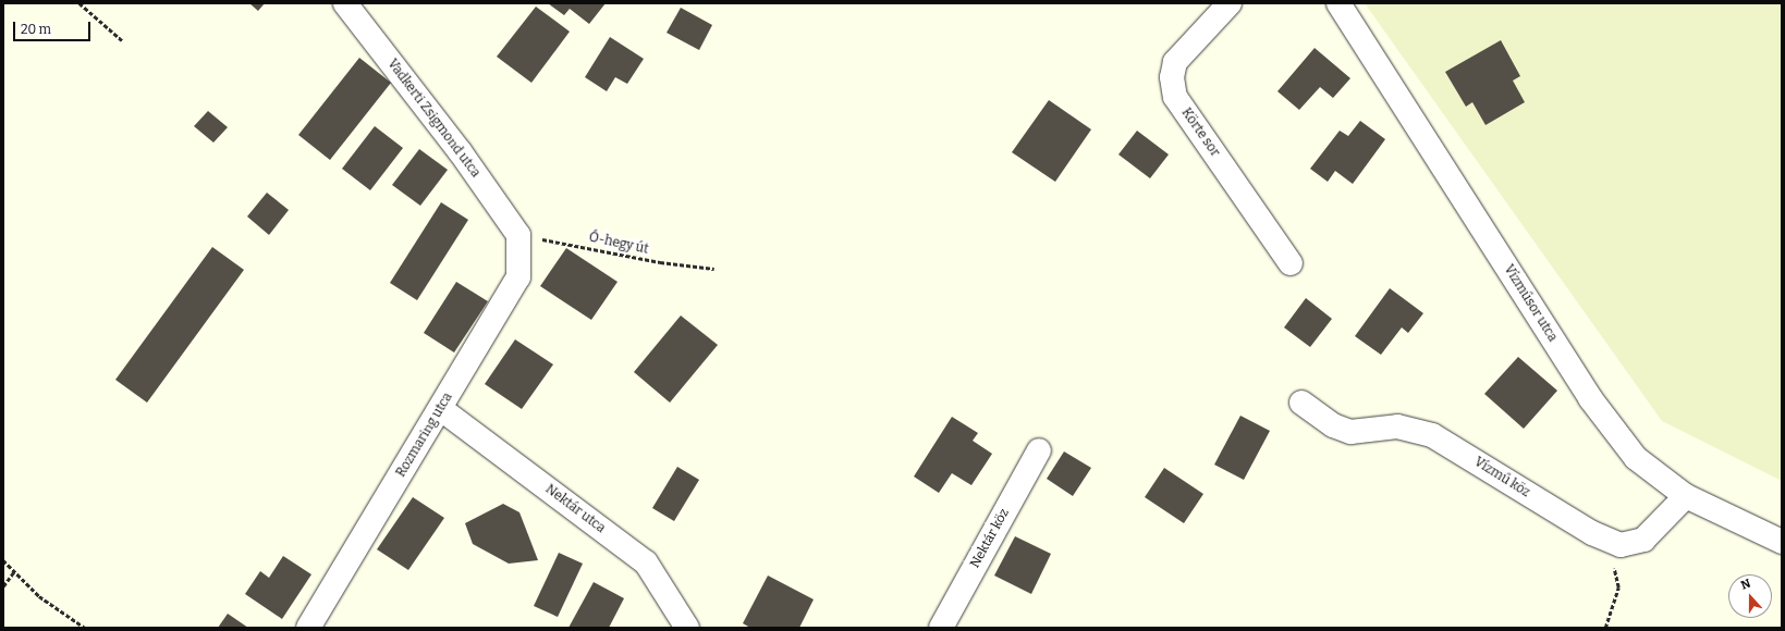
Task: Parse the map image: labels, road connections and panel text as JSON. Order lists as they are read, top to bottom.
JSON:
{
  "streets": {
    "street": [
      "Vadkerti Zsigmond utca",
      "Körte sor",
      "Vízműsor utca",
      "Rozmaring utca",
      "Vízmű köz",
      "Nektár utca",
      "Nektár köz"
    ],
    "path": ["Ó-hegy út"]
  },
  "crossings": [
    ["Vadkerti Zsigmond utca", "Ó-hegy út"],
    ["Vadkerti Zsigmond utca", "Rozmaring utca"],
    ["Ó-hegy út", "Rozmaring utca"],
    ["Rozmaring utca", "Nektár utca"]
  ],
  "scale_bar": "20 m",
  "north": "top"
}
